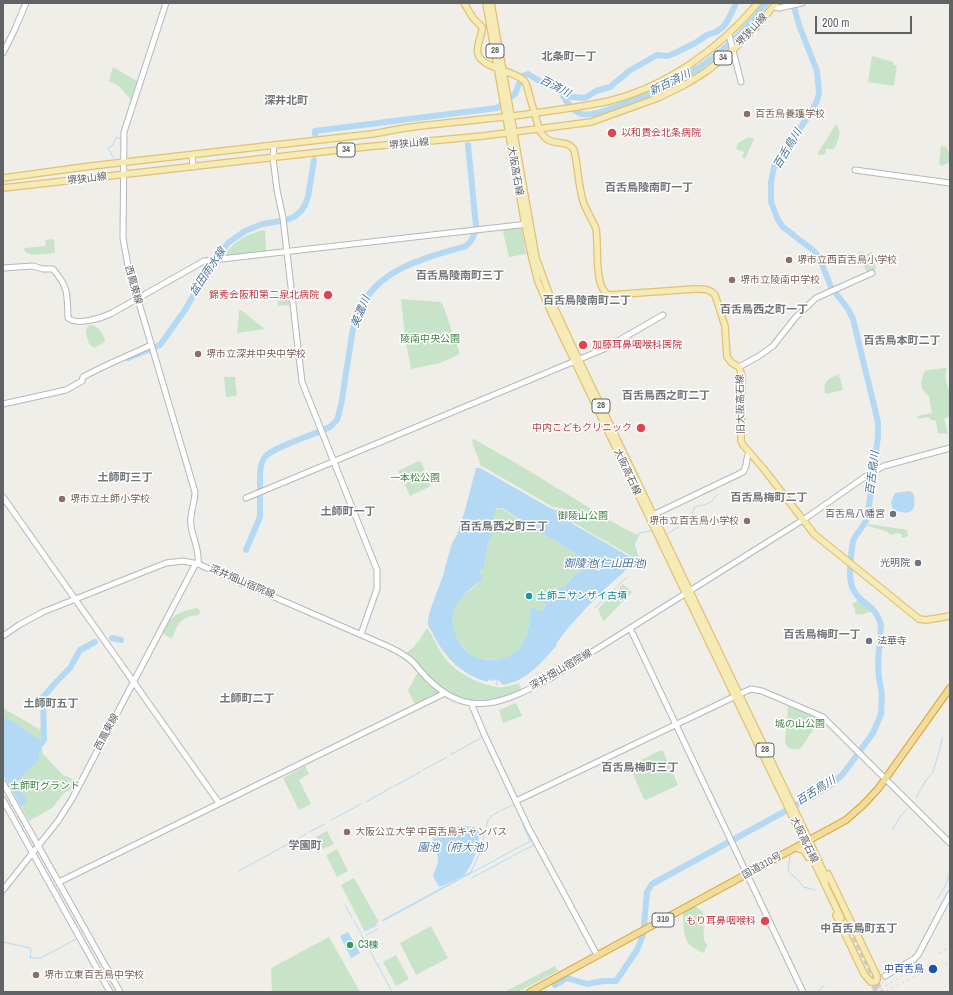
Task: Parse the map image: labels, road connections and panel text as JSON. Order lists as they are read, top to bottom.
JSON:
{
  "streets": {
    "highway": ["国道310号", "310"],
    "main road": [
      "堺狭山線",
      "28",
      "34",
      "大阪高石線",
      "旧大阪高石線"
    ],
    "street": ["西鳳東線", "深井畑山宿院線"]
  },
  "crossings": [
    ["堺狭山線", "大阪高石線"],
    ["堺狭山線", "西鳳東線"],
    ["堺狭山線", "旧大阪高石線"],
    ["大阪高石線", "旧大阪高石線"],
    ["大阪高石線", "深井畑山宿院線"],
    ["大阪高石線", "国道310号"],
    ["西鳳東線", "深井畑山宿院線"],
    ["旧大阪高石線", "深井畑山宿院線"]
  ],
  "districts": [
    "北条町一丁",
    "深井北町",
    "百舌鳥陵南町一丁",
    "百舌鳥陵南町三丁",
    "百舌鳥陵南町二丁",
    "百舌鳥西之町一丁",
    "百舌鳥本町二丁",
    "百舌鳥西之町二丁",
    "土師町三丁",
    "百舌鳥梅町二丁",
    "土師町一丁",
    "百舌鳥西之町三丁",
    "百舌鳥梅町一丁",
    "土師町二丁",
    "土師町五丁",
    "百舌鳥梅町三丁",
    "学園町",
    "中百舌鳥町五丁"
  ],
  "water": [
    "新百済川",
    "百済川",
    "百舌鳥川",
    "盆田雨水線",
    "美濃川",
    "御陵池(仁山田池)",
    "園池（府大池）"
  ],
  "parks": [
    "陵南中央公園",
    "一本松公園",
    "御陵山公園",
    "城の山公園",
    "土師町グランド"
  ],
  "places": [
    "百舌鳥養護学校",
    "以和貴会北条病院",
    "堺市立西百舌鳥小学校",
    "堺市立陵南中学校",
    "錦秀会阪和第二泉北病院",
    "加藤耳鼻咽喉科医院",
    "堺市立深井中央中学校",
    "中内こどもクリニック",
    "堺市立土師小学校",
    "百舌鳥八幡宮",
    "堺市立百舌鳥小学校",
    "光明院",
    "土師ニサンザイ古墳",
    "法華寺",
    "大阪公立大学 中百舌鳥キャンパス",
    "もり耳鼻咽喉科",
    "C3棟",
    "中百舌鳥",
    "堺市立東百舌鳥中学校"
  ],
  "scale_bar": "200 m"
}
